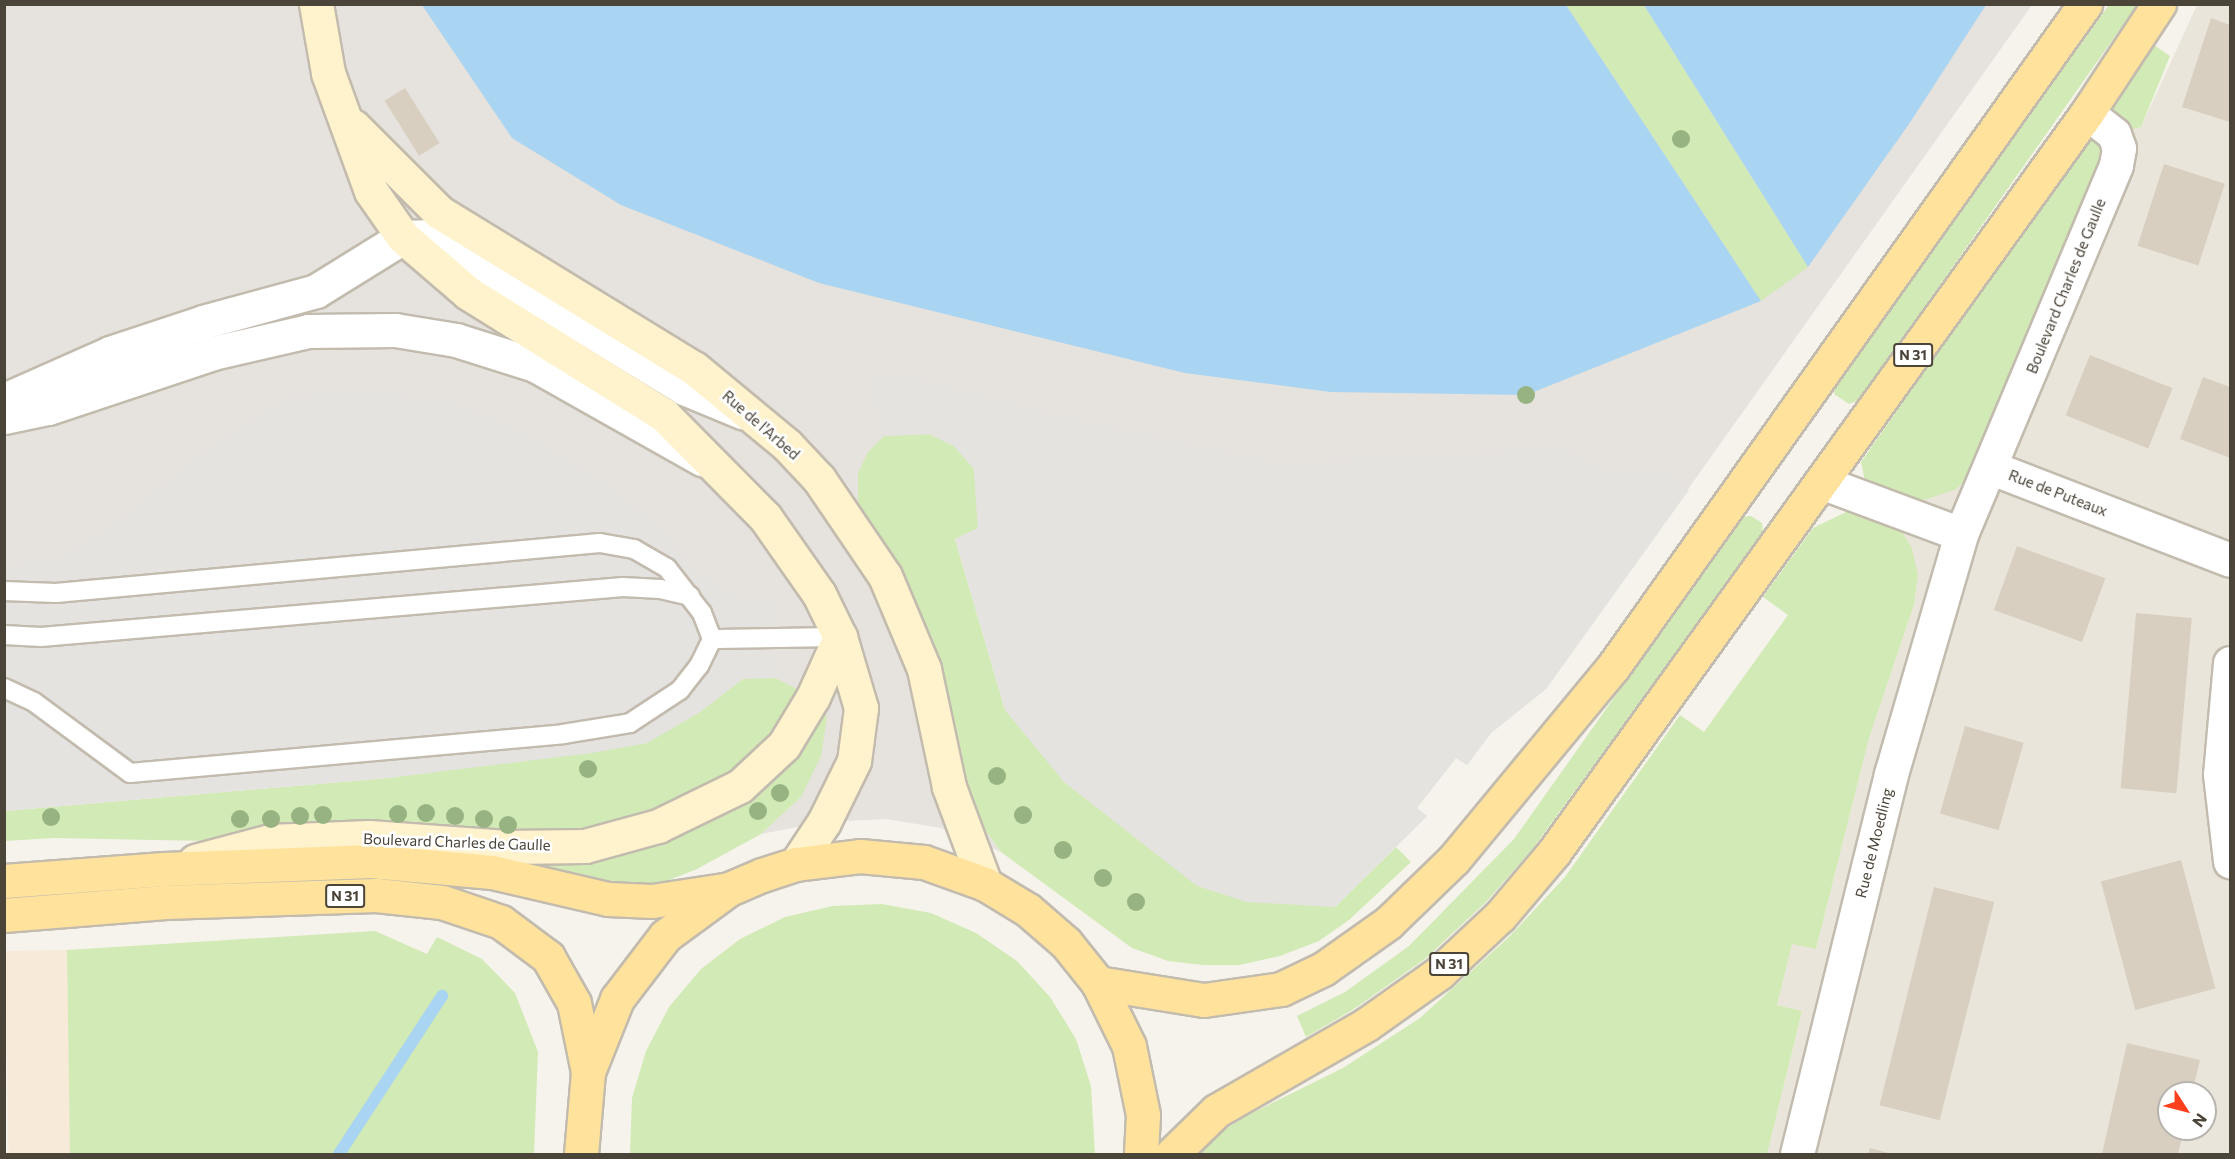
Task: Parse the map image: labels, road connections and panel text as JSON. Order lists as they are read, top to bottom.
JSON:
{
  "streets": {
    "main road": ["Boulevard Charles de Gaulle", "N 31", "Rue de l'Arbed"],
    "street": ["Rue de Puteaux", "Rue de Moedling"]
  },
  "crossings": [
    ["Boulevard Charles de Gaulle", "N 31"],
    ["Boulevard Charles de Gaulle", "Rue de l'Arbed"],
    ["Boulevard Charles de Gaulle", "Rue de Puteaux"],
    ["Rue de Puteaux", "Rue de Moedling"]
  ],
  "north": "bottom right"
}
